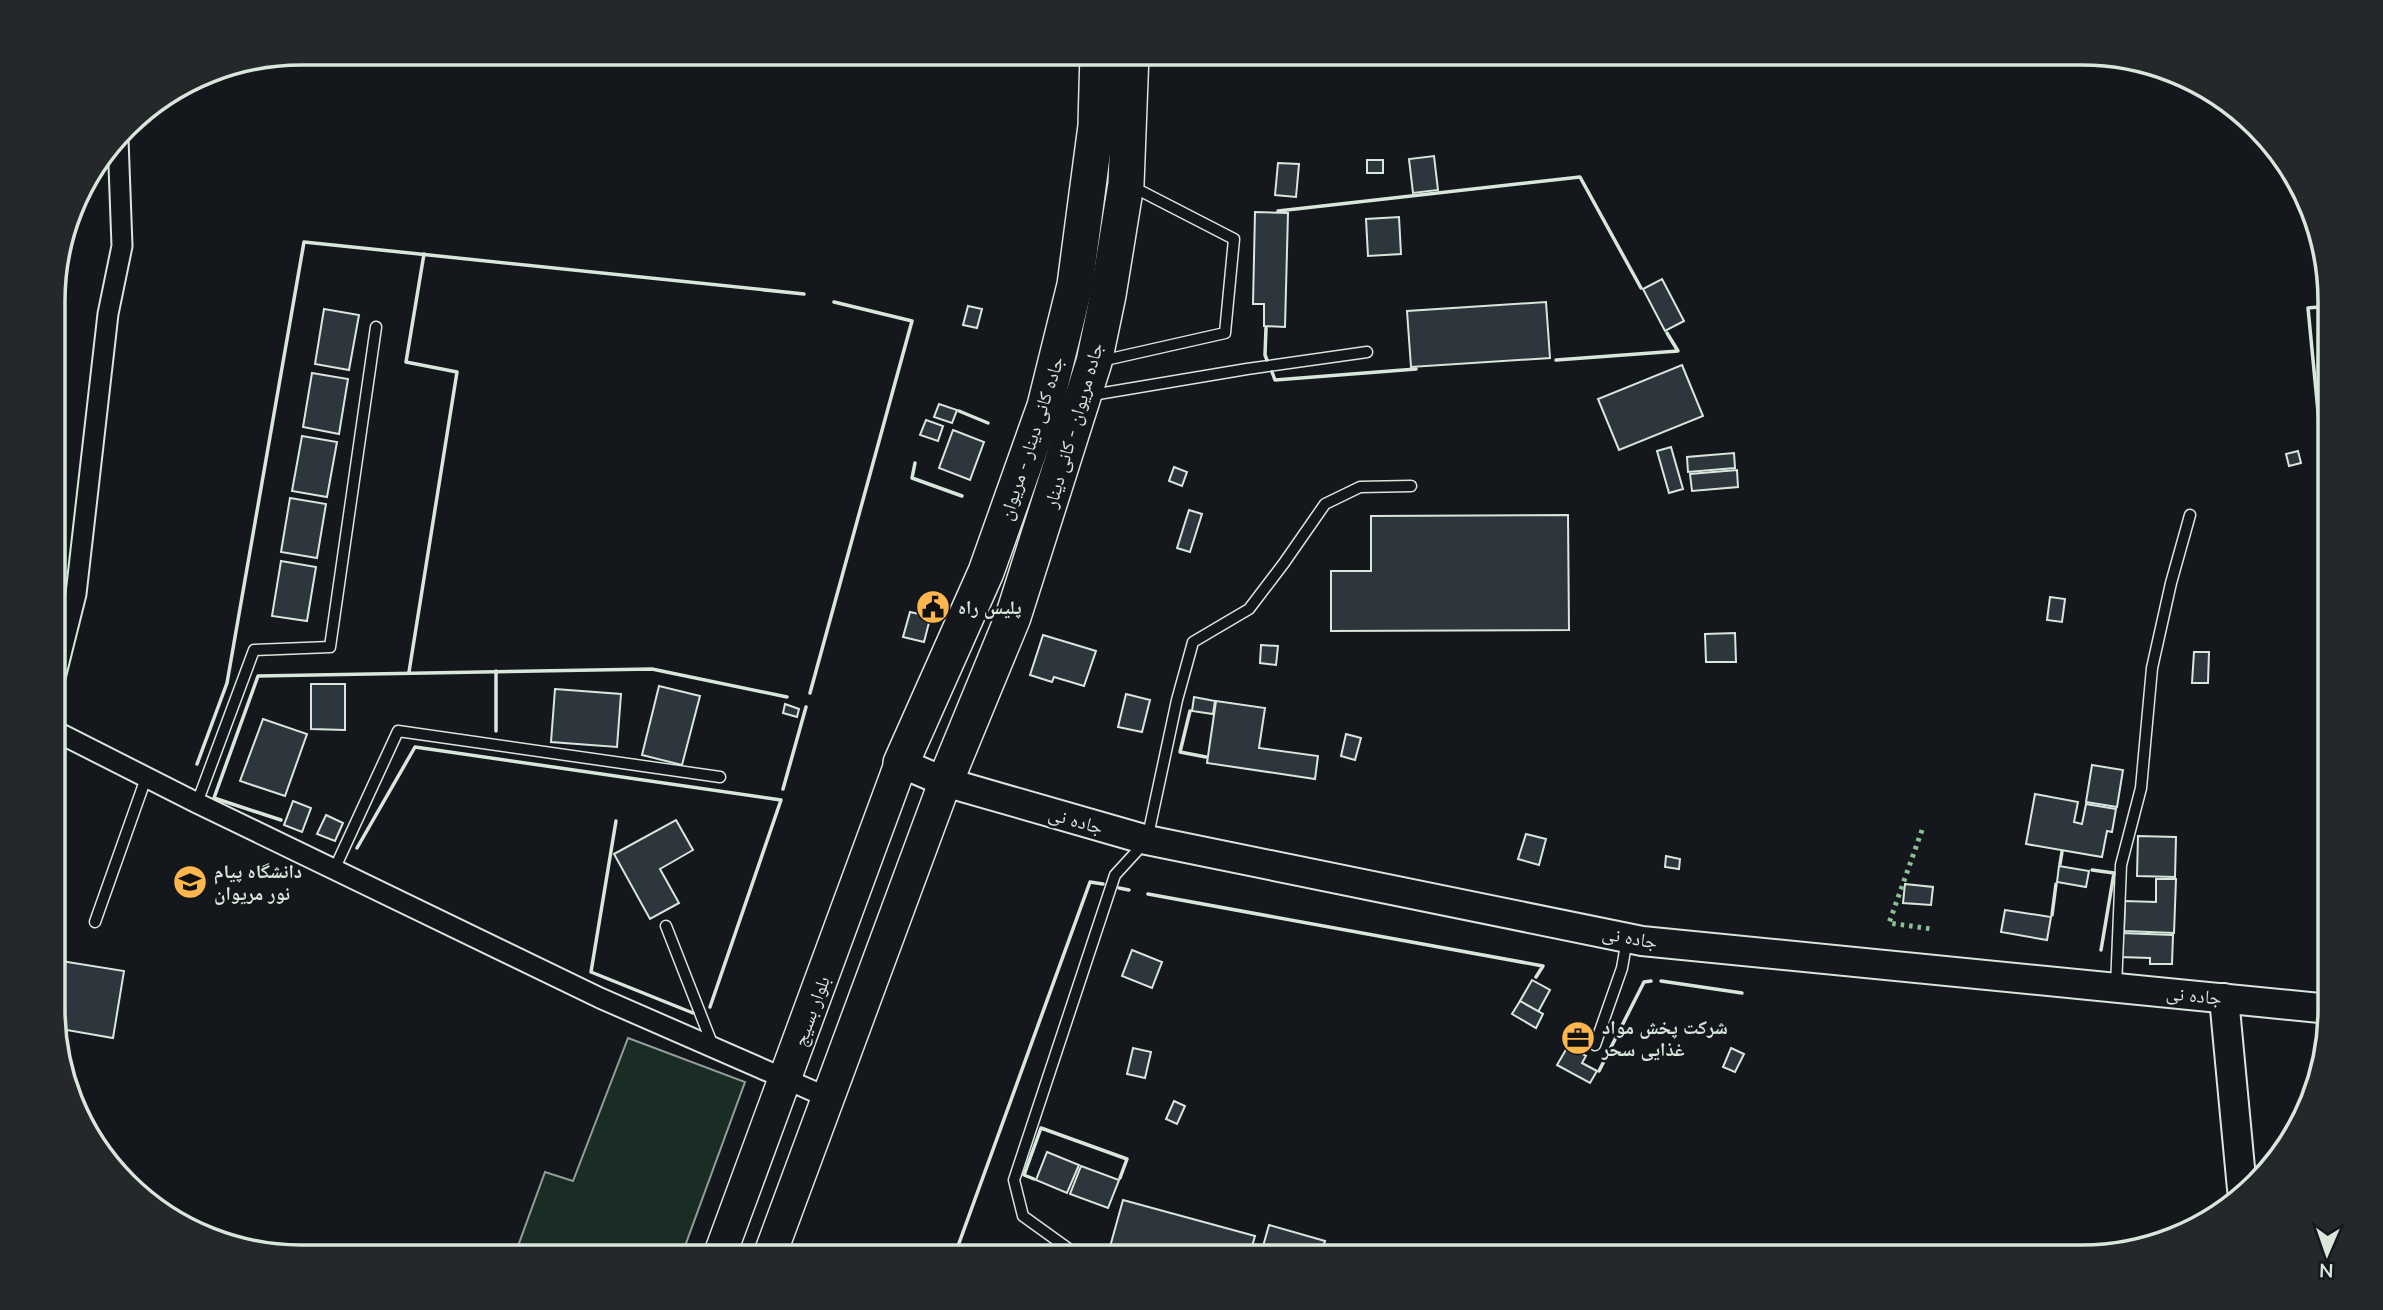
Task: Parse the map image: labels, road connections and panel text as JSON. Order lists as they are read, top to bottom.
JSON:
{
  "streets": {
    "highway": ["جاده مریوان - کانی دینار", "جاده کانی دینار - مریوان"],
    "main road": ["جاده نی", "بلوار بسیج"]
  },
  "crossings": [
    ["جاده مریوان - کانی دینار", "جاده نی"],
    ["جاده کانی دینار - مریوان", "جاده نی"],
    ["جاده کانی دینار - مریوان", "بلوار بسیج"],
    ["جاده نی", "بلوار بسیج"]
  ],
  "places": {
    "public building": ["پلیس راه"],
    "school or university": ["دانشگاه پیام نور مریوان"],
    "office": ["شرکت پخش مواد غذایی سحر"]
  },
  "north": "bottom"
}
